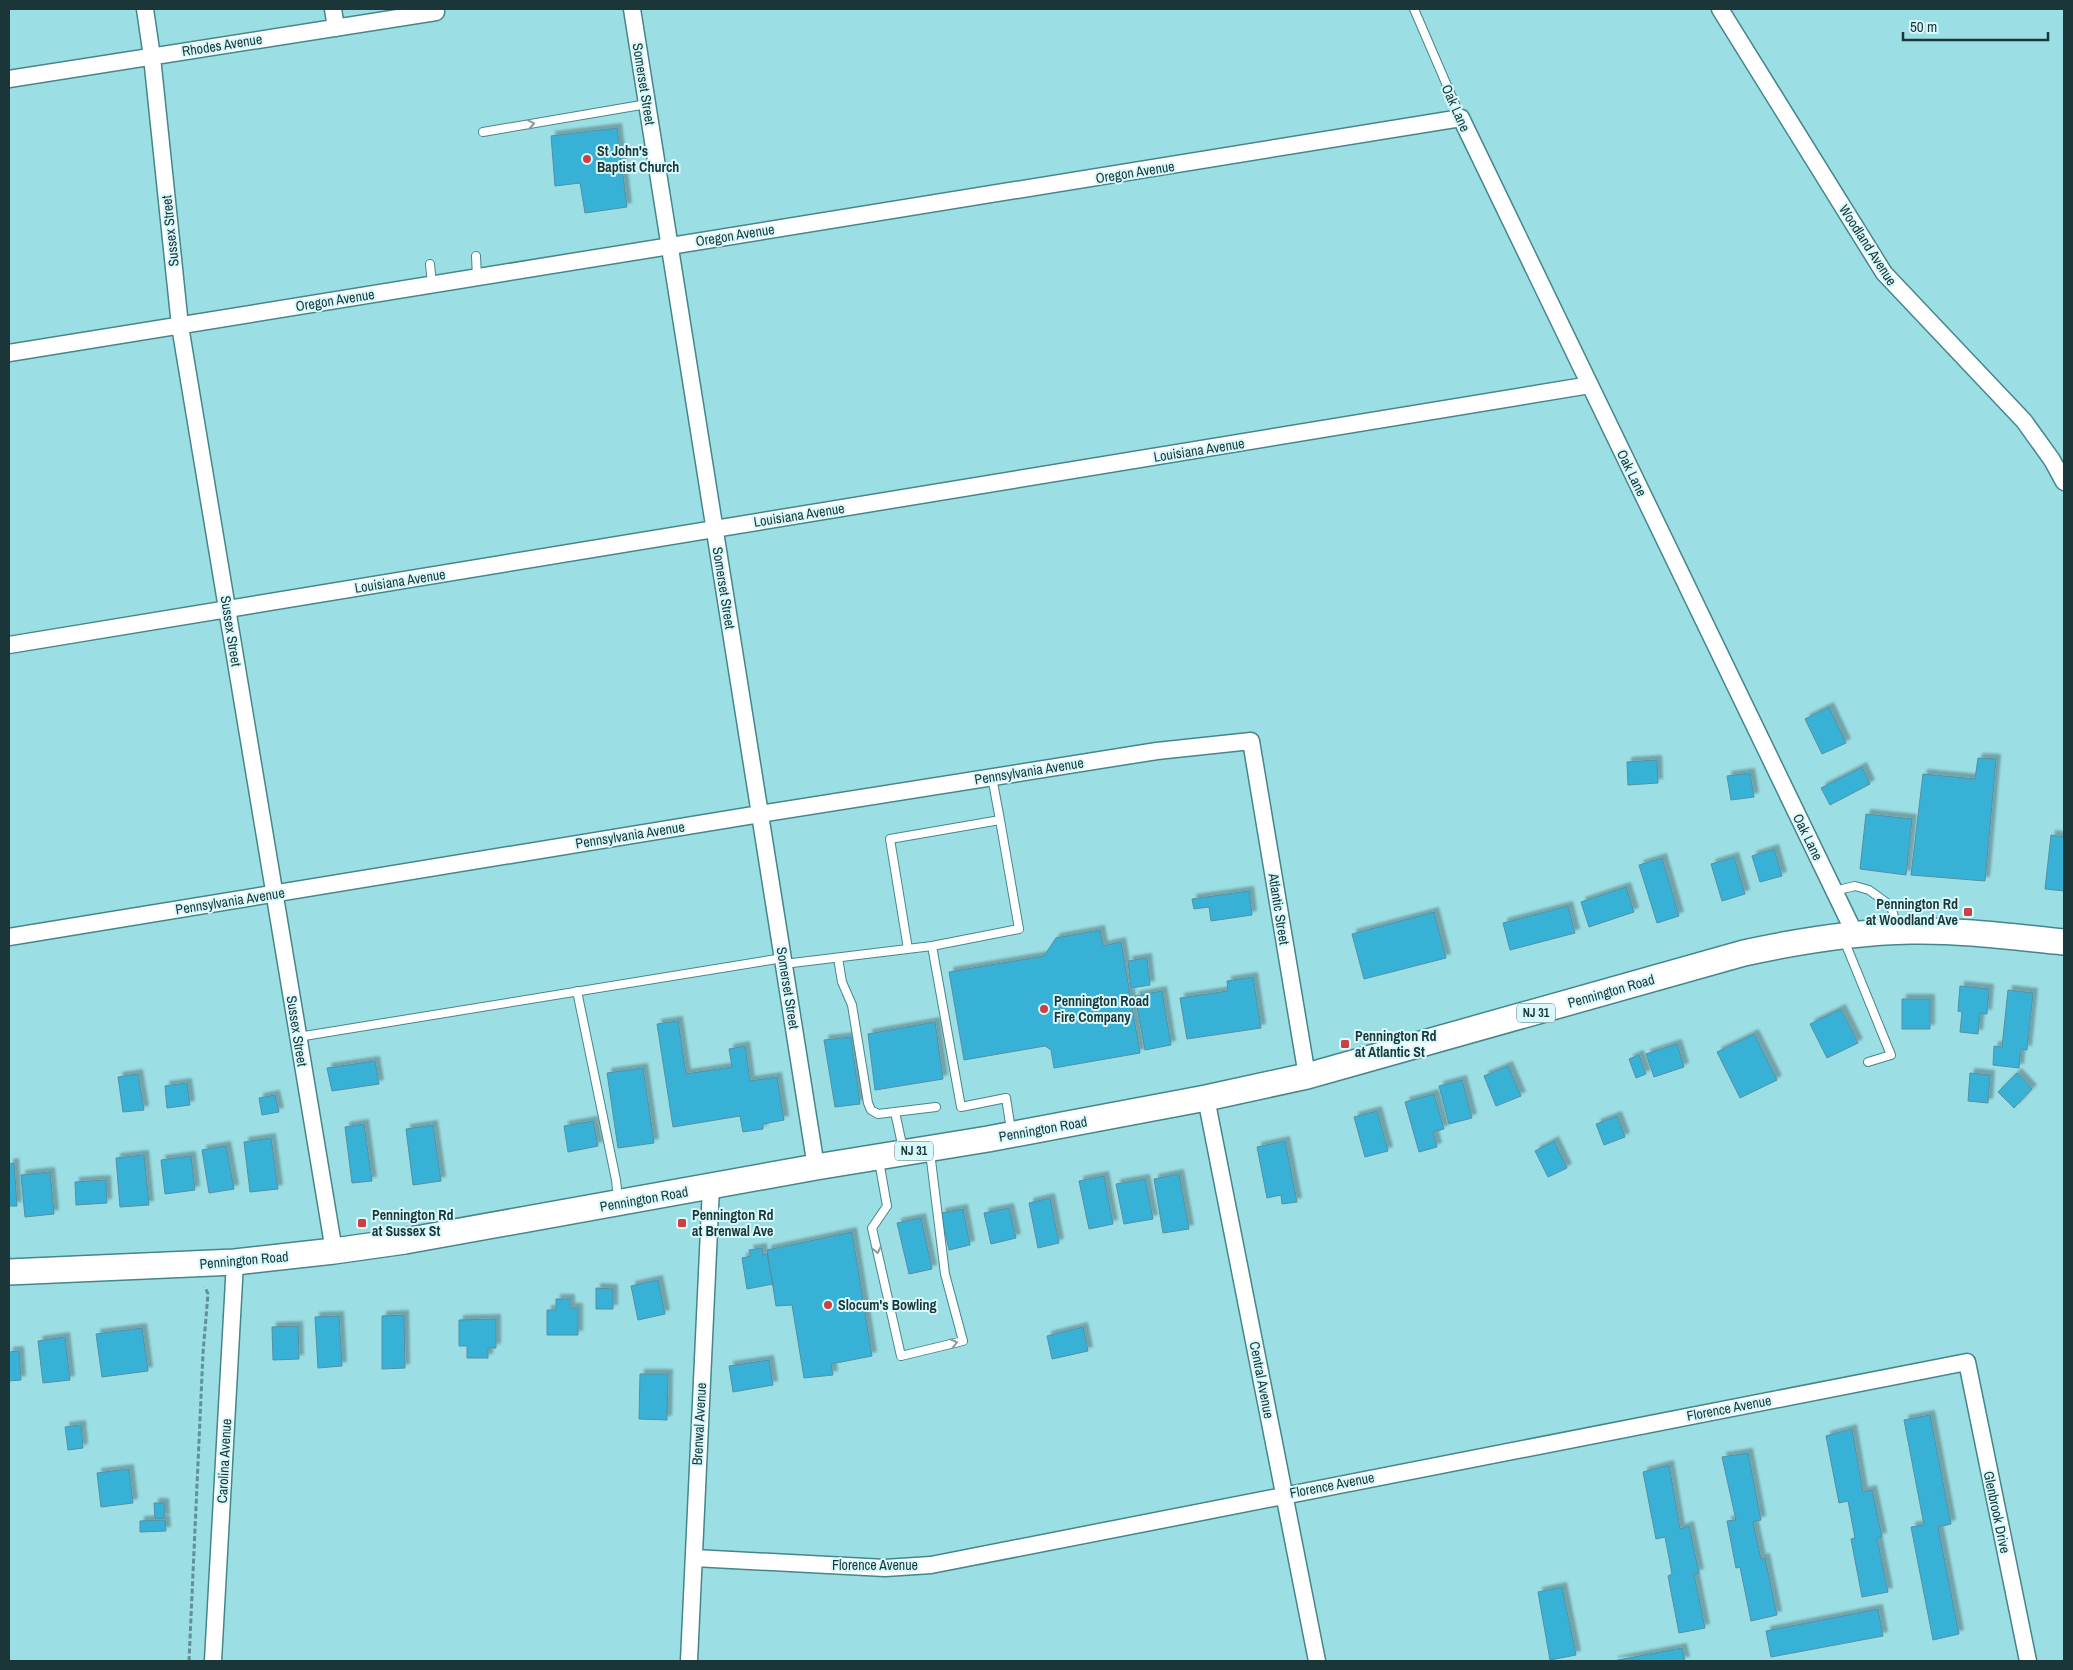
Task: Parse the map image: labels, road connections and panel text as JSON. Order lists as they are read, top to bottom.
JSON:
{
  "streets": {
    "main road": ["Pennington Road", "NJ 31"],
    "street": [
      "Rhodes Avenue",
      "Somerset Street",
      "Oak Lane",
      "Oregon Avenue",
      "Sussex Street",
      "Woodland Avenue",
      "Louisiana Avenue",
      "Pennsylvania Avenue",
      "Atlantic Street",
      "Central Avenue",
      "Florence Avenue",
      "Brenwal Avenue",
      "Carolina Avenue",
      "Glenbrook Drive"
    ]
  },
  "crossings": [
    ["Rhodes Avenue", "Sussex Street"],
    ["Somerset Street", "Oregon Avenue"],
    ["Somerset Street", "Louisiana Avenue"],
    ["Somerset Street", "Pennsylvania Avenue"],
    ["Somerset Street", "Pennington Road"],
    ["Oak Lane", "Oregon Avenue"],
    ["Oak Lane", "Louisiana Avenue"],
    ["Oak Lane", "Pennington Road"],
    ["Oregon Avenue", "Sussex Street"],
    ["Sussex Street", "Louisiana Avenue"],
    ["Sussex Street", "Pennsylvania Avenue"],
    ["Sussex Street", "Pennington Road"],
    ["Pennsylvania Avenue", "Atlantic Street"],
    ["Atlantic Street", "Pennington Road"],
    ["Pennington Road", "Central Avenue"],
    ["Pennington Road", "Brenwal Avenue"],
    ["Pennington Road", "Carolina Avenue"],
    ["Central Avenue", "Florence Avenue"],
    ["Florence Avenue", "Brenwal Avenue"],
    ["Florence Avenue", "Glenbrook Drive"]
  ],
  "places": {
    "other": ["St John's Baptist Church", "Pennington Road Fire Company", "Slocum's Bowling"],
    "transit": [
      "Pennington Rd at Woodland Ave",
      "Pennington Rd at Atlantic St",
      "Pennington Rd at Sussex St",
      "Pennington Rd at Brenwal Ave"
    ]
  },
  "scale_bar": "50 m"
}
